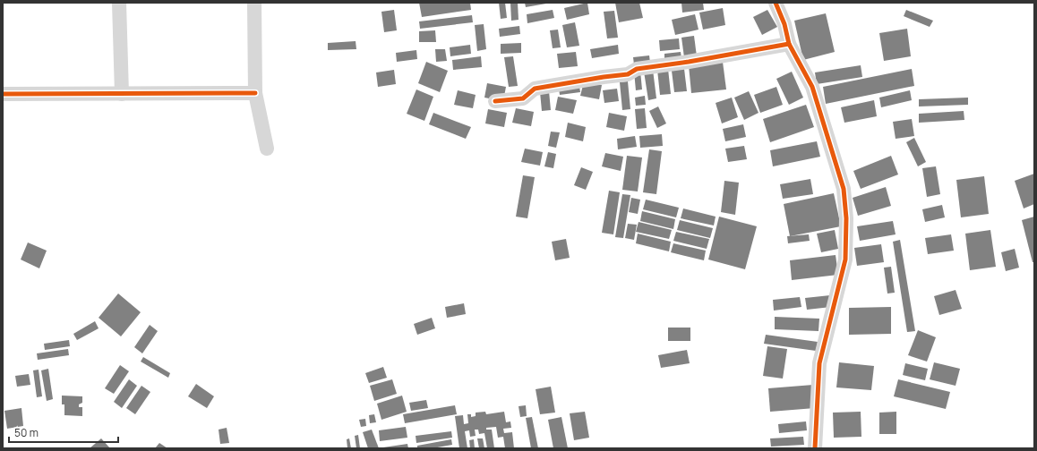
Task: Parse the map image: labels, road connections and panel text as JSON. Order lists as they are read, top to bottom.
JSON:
{
  "scale_bar": "50 m"
}
